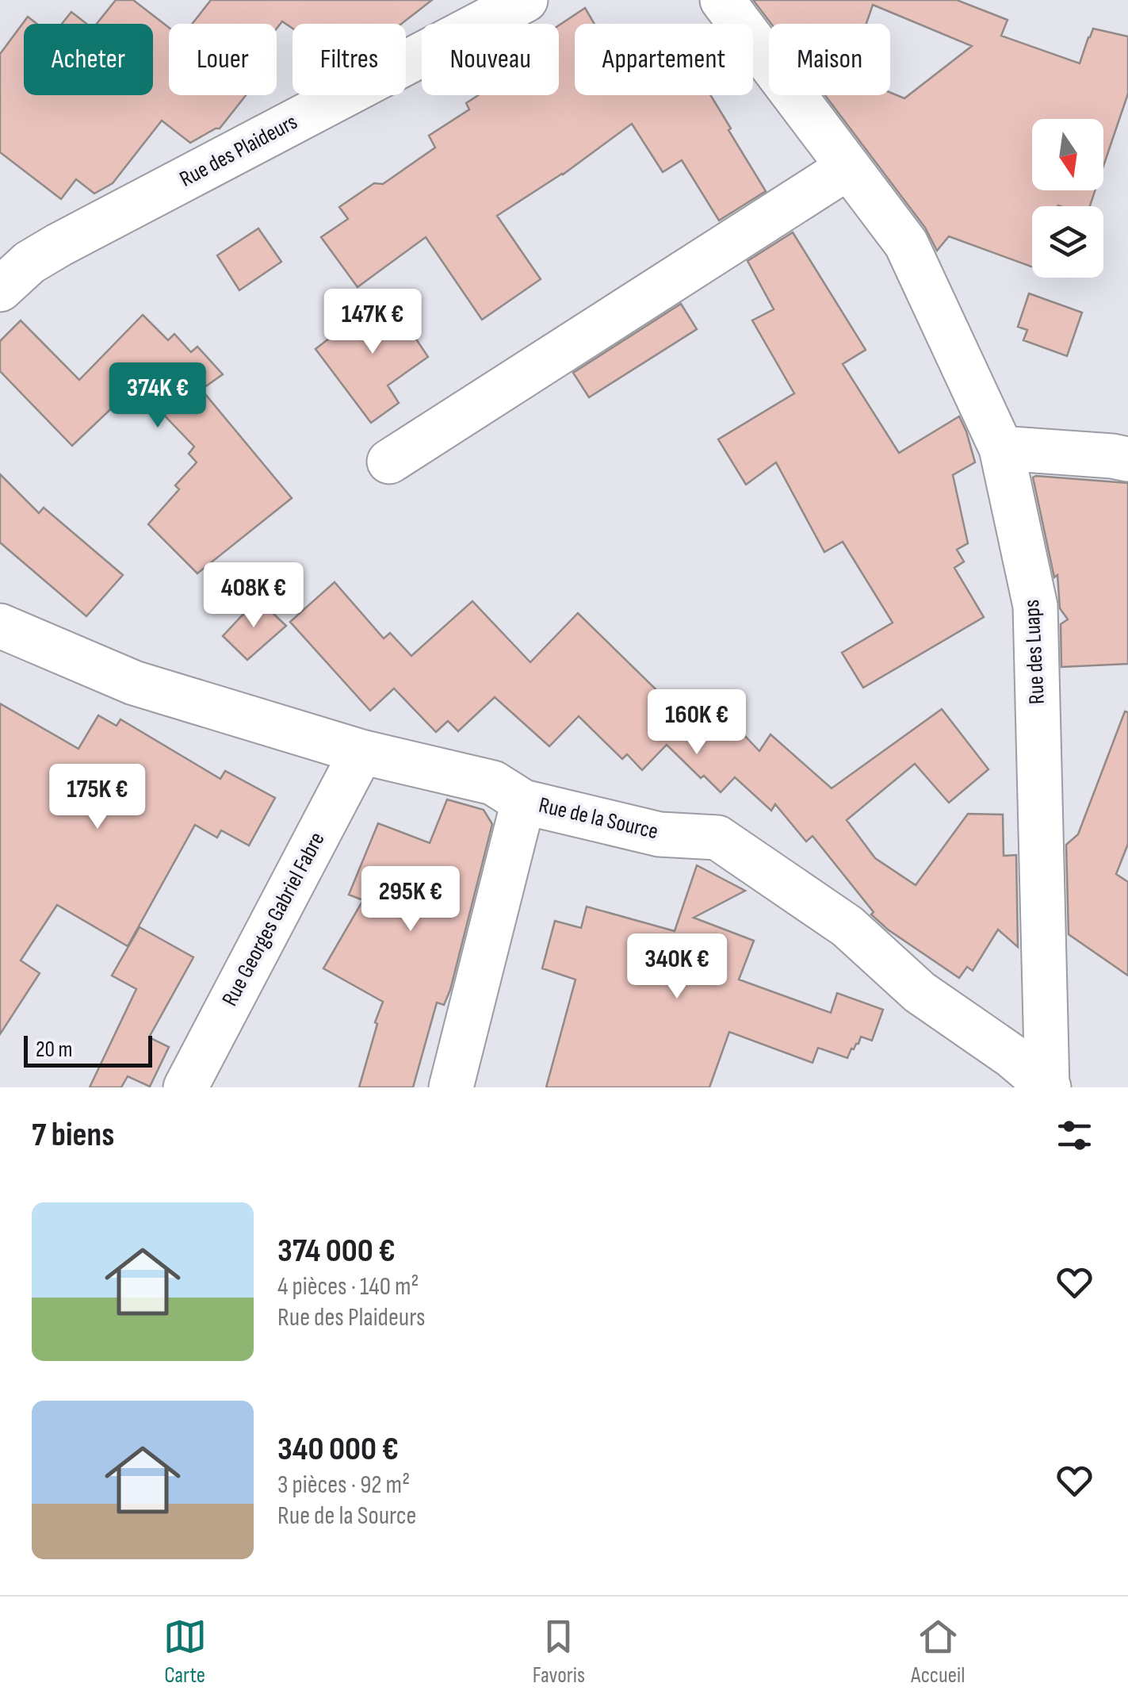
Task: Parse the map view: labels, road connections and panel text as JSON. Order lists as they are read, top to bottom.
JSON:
{
  "streets": {
    "street": [
      "Rue des Plaideurs",
      "Rue des Luaps",
      "Rue de la Source",
      "Rue Georges Gabriel Fabre"
    ]
  },
  "crossings": [
    ["Rue des Luaps", "Rue de la Source"],
    ["Rue de la Source", "Rue Georges Gabriel Fabre"]
  ],
  "scale_bar": "20 m",
  "north": "bottom",
  "page": {
    "chip": [
      "Acheter",
      "Louer",
      "Filtres",
      "Nouveau",
      "Appartement",
      "Maison"
    ],
    "price": [
      "147K €",
      "374K €",
      "408K €",
      "160K €",
      "175K €",
      "295K €",
      "340K €"
    ],
    "scale": "20 m",
    "heading": "7 biens",
    "list": [
      {
        "name": "374 000 €",
        "note": "4 pièces · 140 m² · Rue des Plaideurs"
      },
      {
        "name": "340 000 €",
        "note": "3 pièces · 92 m² · Rue de la Source"
      }
    ],
    "tabs": ["Carte", "Favoris", "Accueil"]
  }
}
